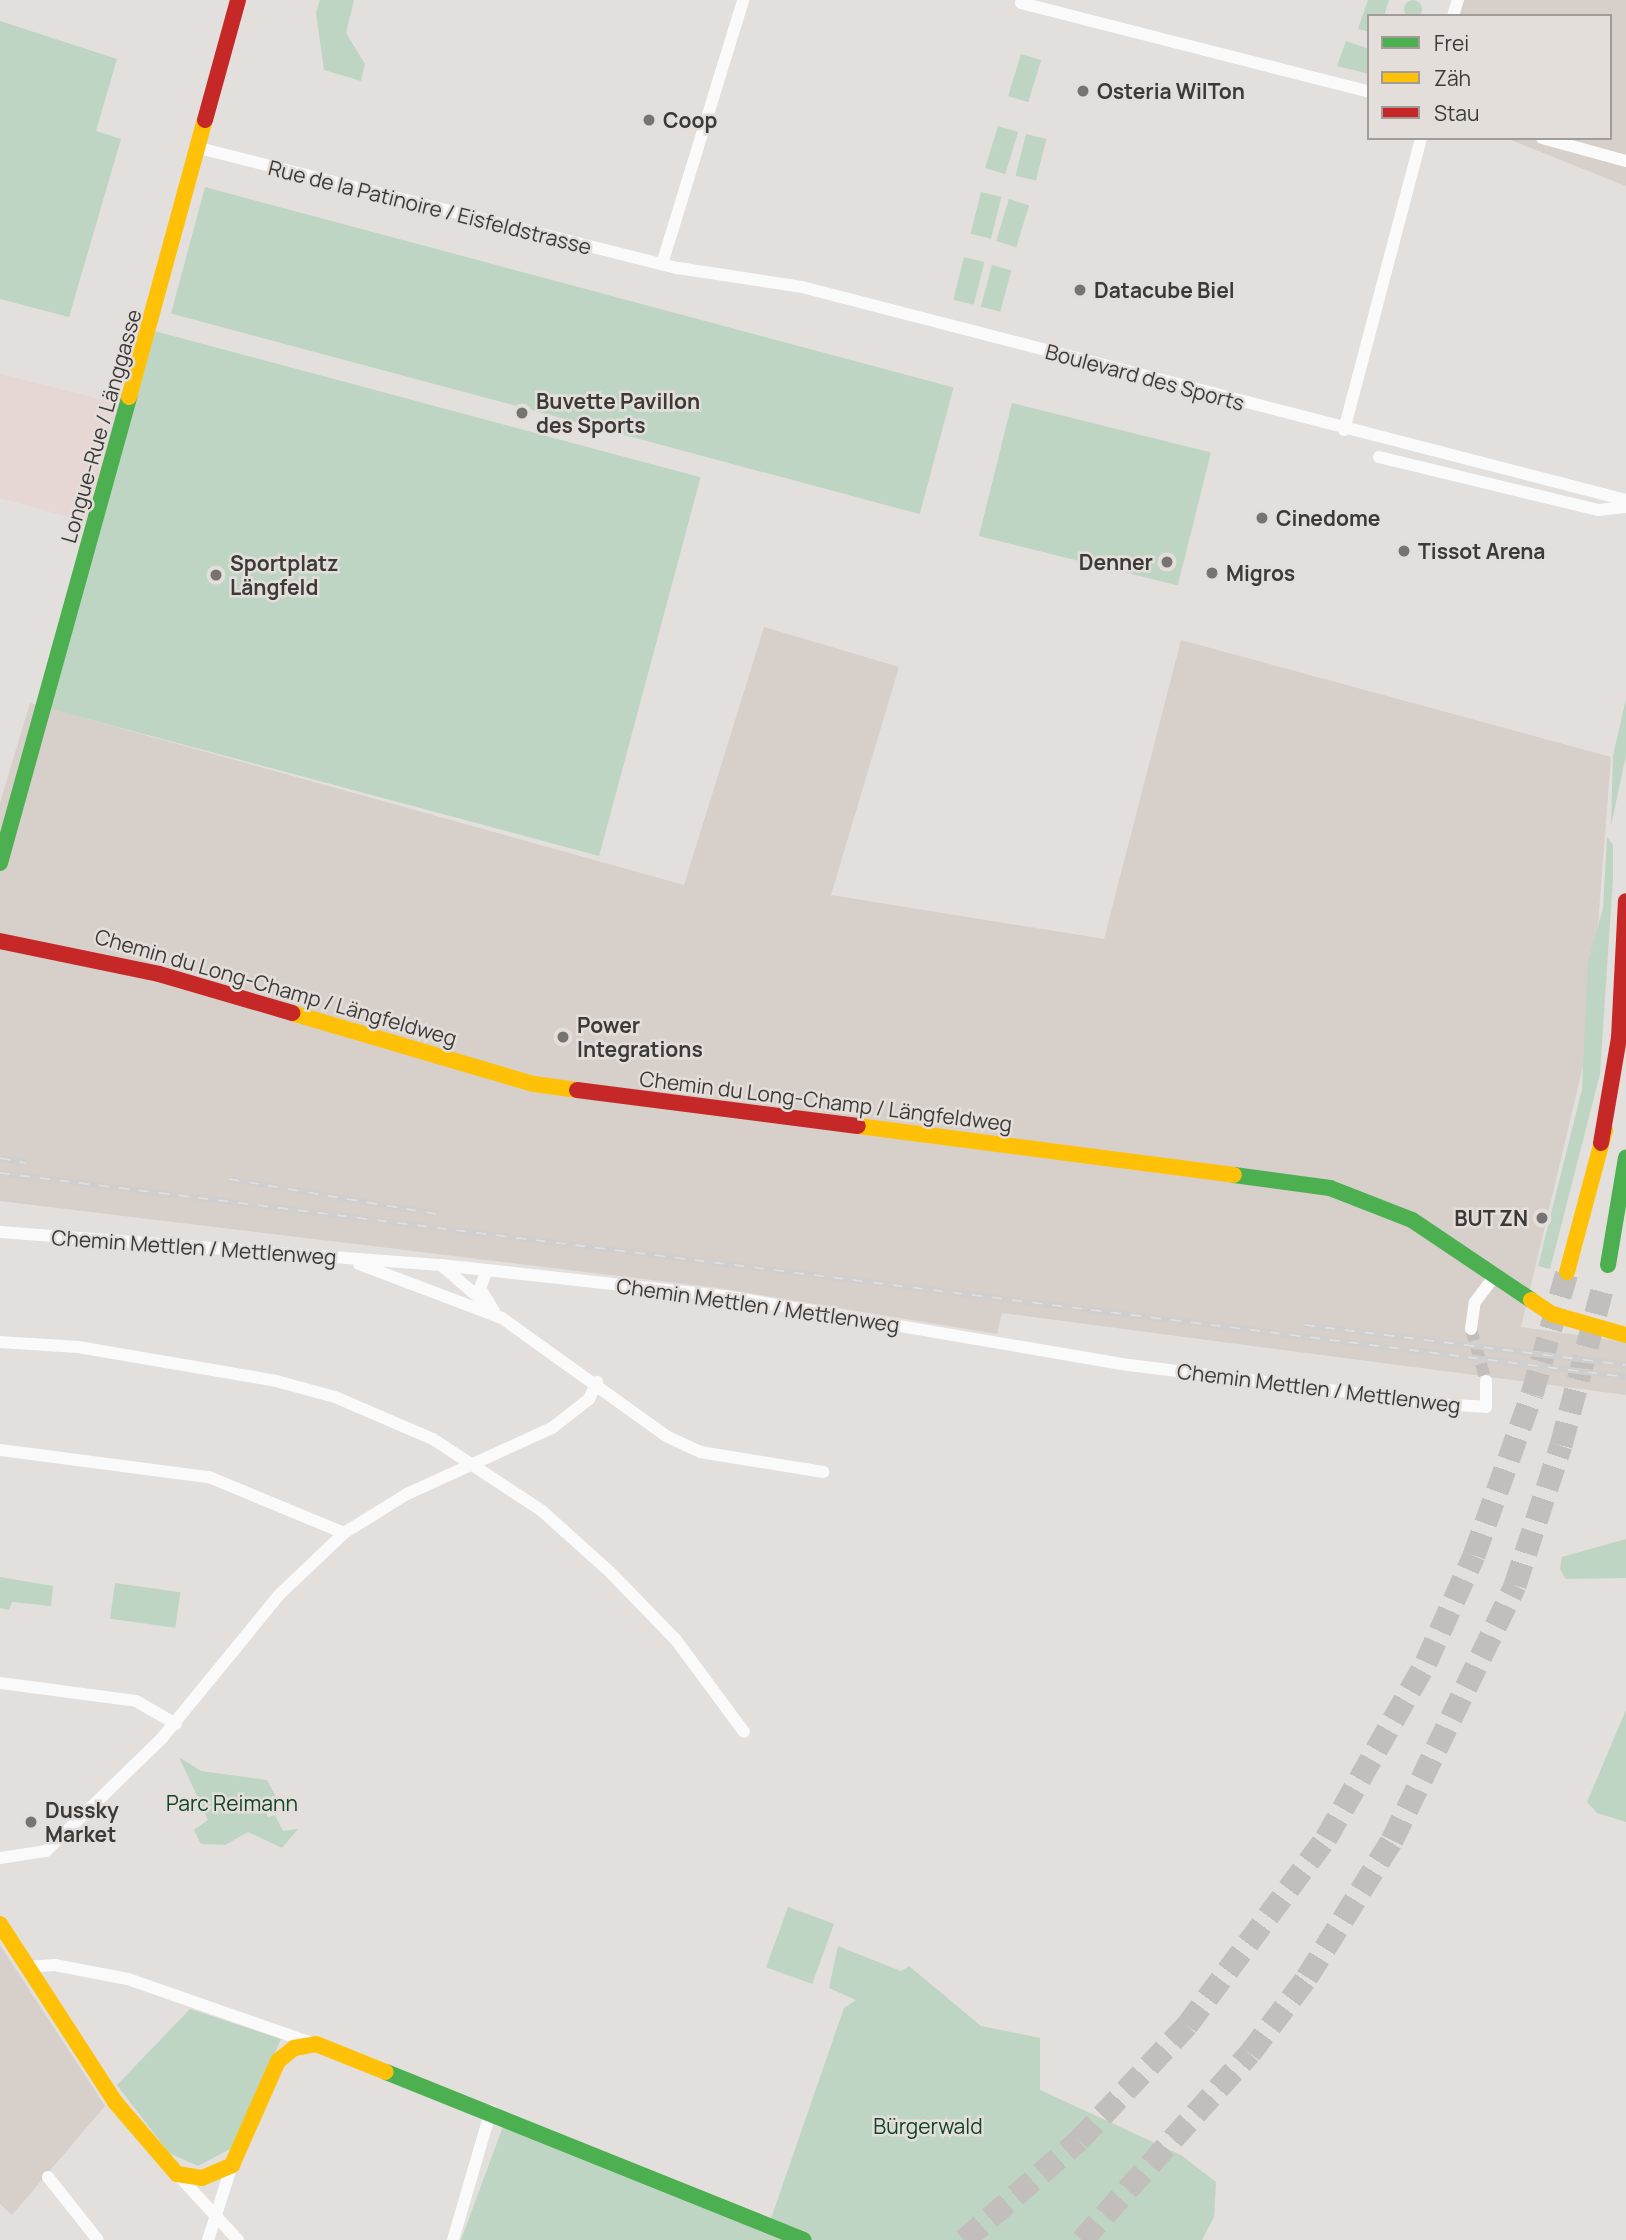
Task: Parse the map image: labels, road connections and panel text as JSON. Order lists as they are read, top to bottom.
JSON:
{
  "streets": {
    "main road": ["Longue-Rue / Länggasse", "Chemin du Long-Champ / Längfeldweg"],
    "street": ["Rue de la Patinoire / Eisfeldstrasse", "Boulevard des Sports", "Chemin Mettlen / Mettlenweg"]
  },
  "crossings": [
    ["Rue de la Patinoire / Eisfeldstrasse", "Boulevard des Sports"],
    ["Rue de la Patinoire / Eisfeldstrasse", "Longue-Rue / Länggasse"]
  ],
  "parks": ["Parc Reimann", "Bürgerwald"],
  "places": [
    "Osteria WilTon",
    "Coop",
    "Datacube Biel",
    "Buvette Pavillon des Sports",
    "Cinedome",
    "Tissot Arena",
    "Denner",
    "Migros",
    "Sportplatz Längfeld",
    "Power Integrations",
    "BUT ZN",
    "Dussky Market"
  ],
  "legend": ["Frei", "Zäh", "Stau"]
}
